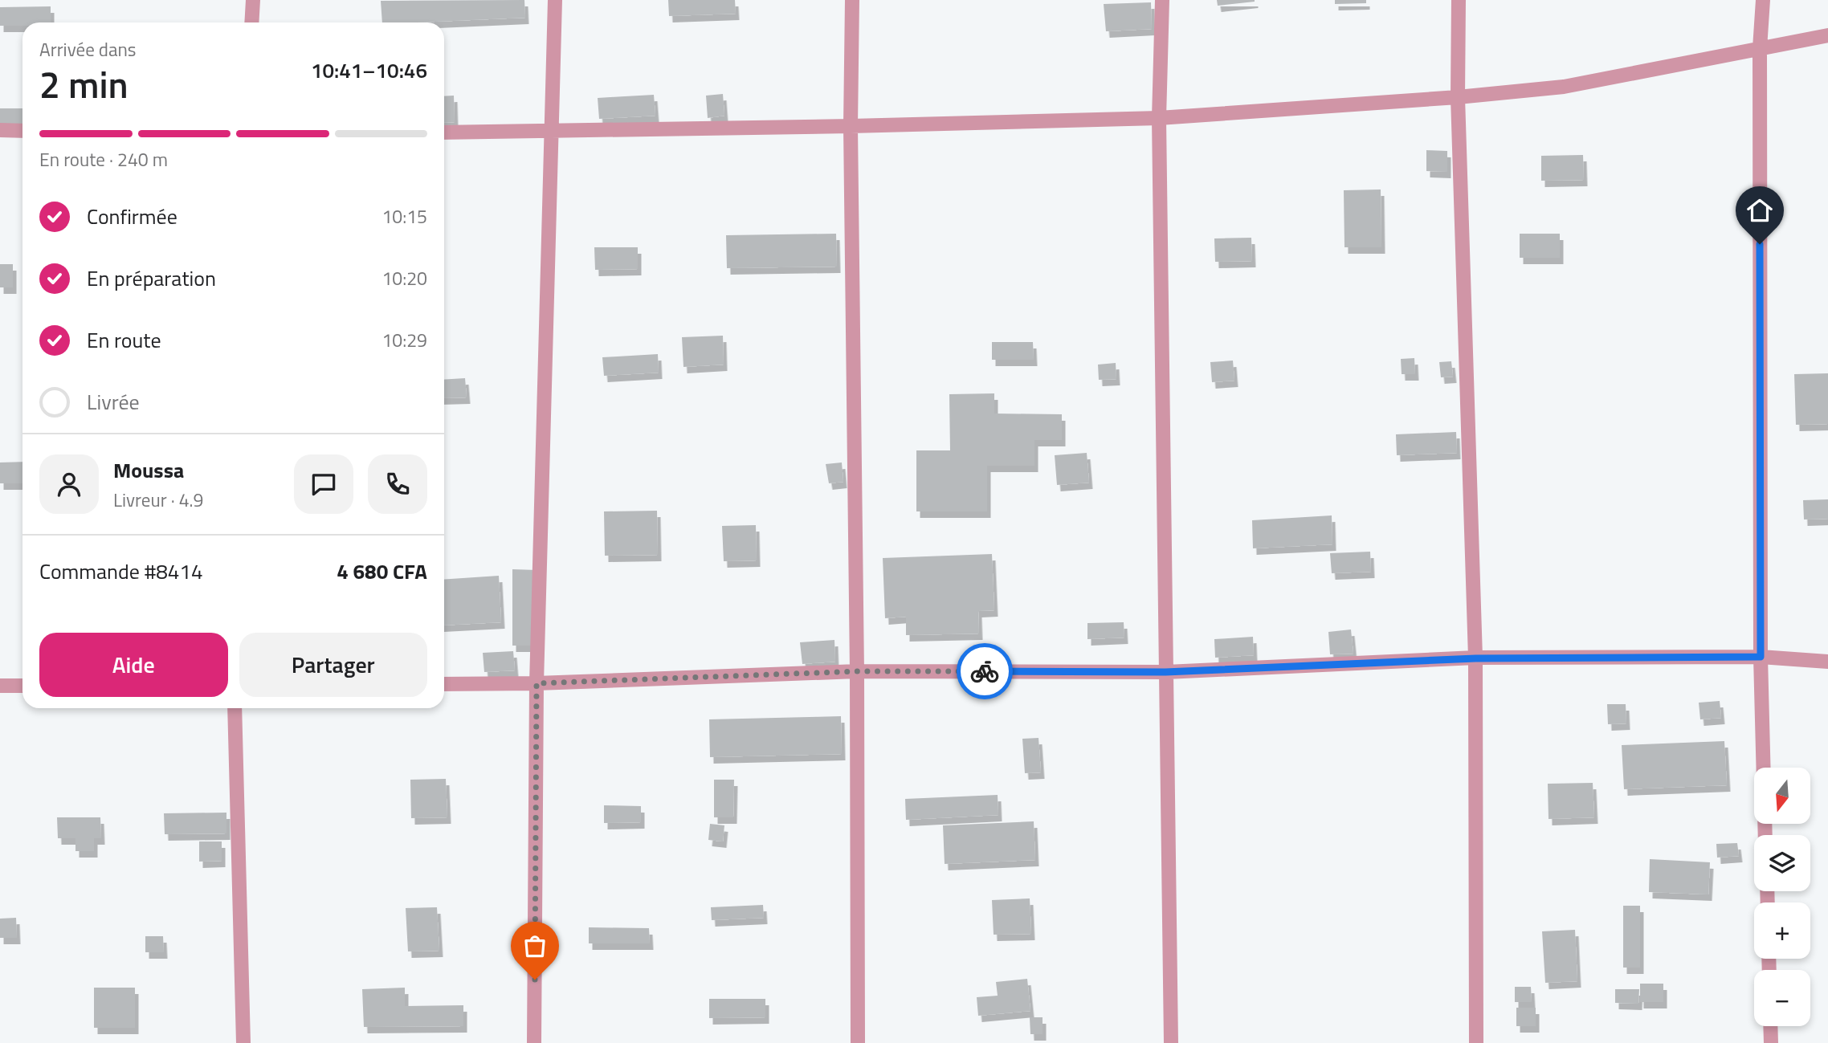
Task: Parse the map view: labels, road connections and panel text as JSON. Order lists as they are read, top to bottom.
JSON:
{
  "north": "bottom",
  "page": {
    "heading": ["2 min", "Arrivée dans", "10:41–10:46"],
    "panel": [
      "Moussa",
      "Livreur · 4.9",
      "Commande #8414",
      "4 680 CFA"
    ],
    "bar": "En route · 240 m",
    "list": [
      ["Confirmée", "10:15"],
      ["En préparation", "10:20"],
      ["En route", "10:29"],
      "Livrée"
    ],
    "buttons": ["Aide", "Partager"],
    "map_buttons": ["+", "−"]
  }
}
